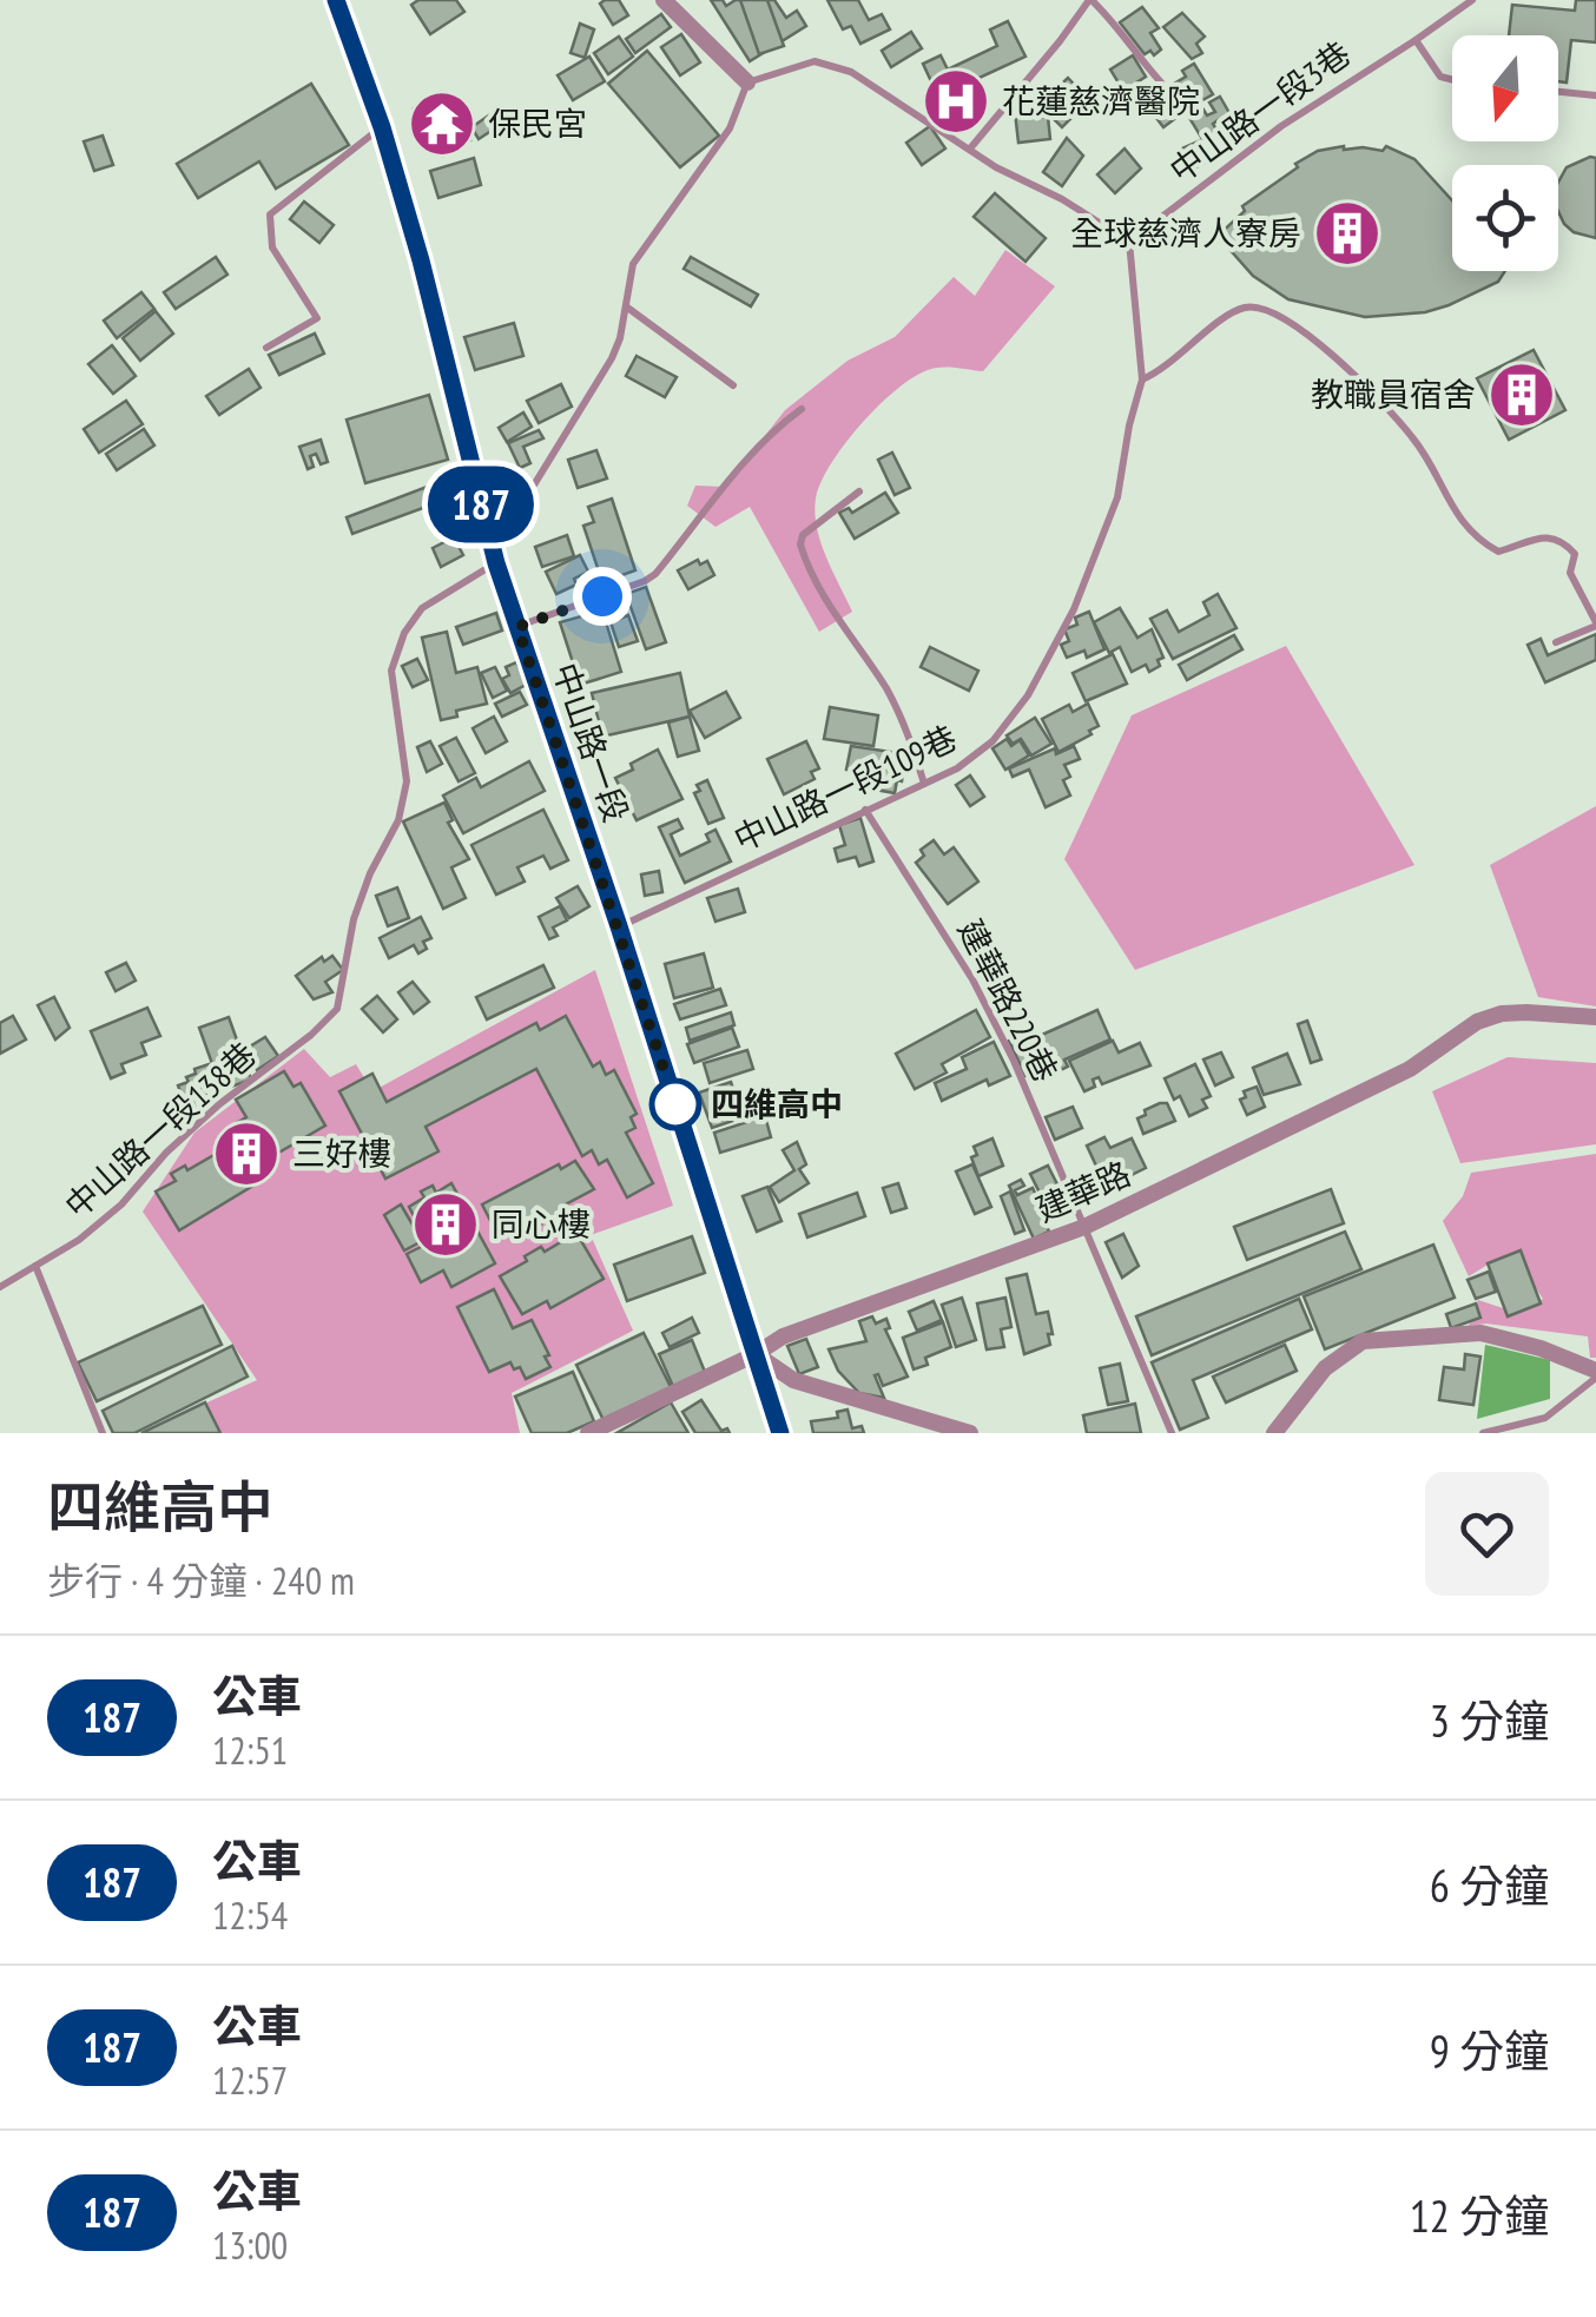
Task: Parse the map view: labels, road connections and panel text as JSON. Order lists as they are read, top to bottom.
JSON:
{
  "streets": {
    "street": ["中山路一段", "建華路"],
    "lane": [
      "中山路一段3巷",
      "中山路一段109巷",
      "建華路220巷",
      "中山路一段138巷"
    ]
  },
  "crossings": [
    ["中山路一段3巷", "中山路一段109巷"],
    ["中山路一段", "中山路一段109巷"],
    ["中山路一段", "中山路一段138巷"],
    ["中山路一段", "建華路"],
    ["中山路一段109巷", "建華路220巷"],
    ["建華路220巷", "建華路"]
  ],
  "places": {
    "hospital": ["花蓮慈濟醫院"],
    "temple": ["保民宮"],
    "building": [
      "全球慈濟人寮房",
      "教職員宿舍",
      "三好樓",
      "同心樓"
    ],
    "other": ["四維高中"]
  },
  "lines": ["bus line 187"],
  "north": "bottom",
  "page": {
    "on_map": "187",
    "heading": ["四維高中", "步行 · 4 分鐘 · 240 m"],
    "list": [
      {
        "mark": "187",
        "name": "公車",
        "note": "12:51",
        "value": "3 分鐘"
      },
      {
        "mark": "187",
        "name": "公車",
        "note": "12:54",
        "value": "6 分鐘"
      },
      {
        "mark": "187",
        "name": "公車",
        "note": "12:57",
        "value": "9 分鐘"
      },
      {
        "mark": "187",
        "name": "公車",
        "note": "13:00",
        "value": "12 分鐘"
      }
    ]
  }
}
